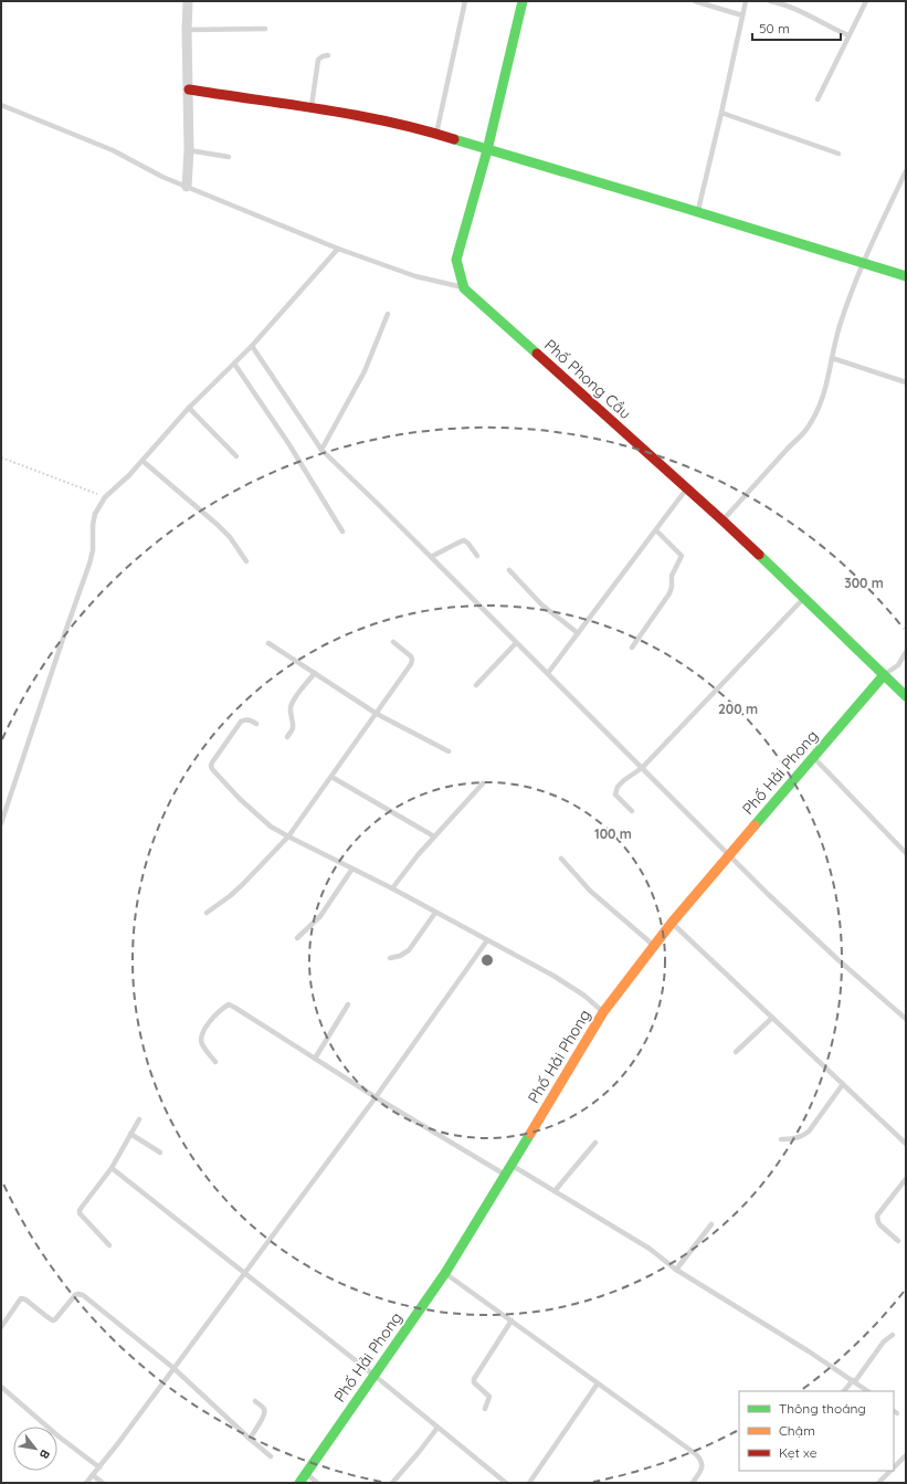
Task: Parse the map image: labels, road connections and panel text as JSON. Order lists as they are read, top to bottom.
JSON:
{
  "streets": {
    "street": ["Phố Phong Cầu", "Phố Hải Phong"]
  },
  "crossings": [
    ["Phố Phong Cầu", "Phố Hải Phong"]
  ],
  "legend": ["Thông thoáng", "Chậm", "Kẹt xe"],
  "scale_bar": "50 m",
  "north": "bottom right",
  "rings": ["300 m", "200 m", "100 m"]
}
